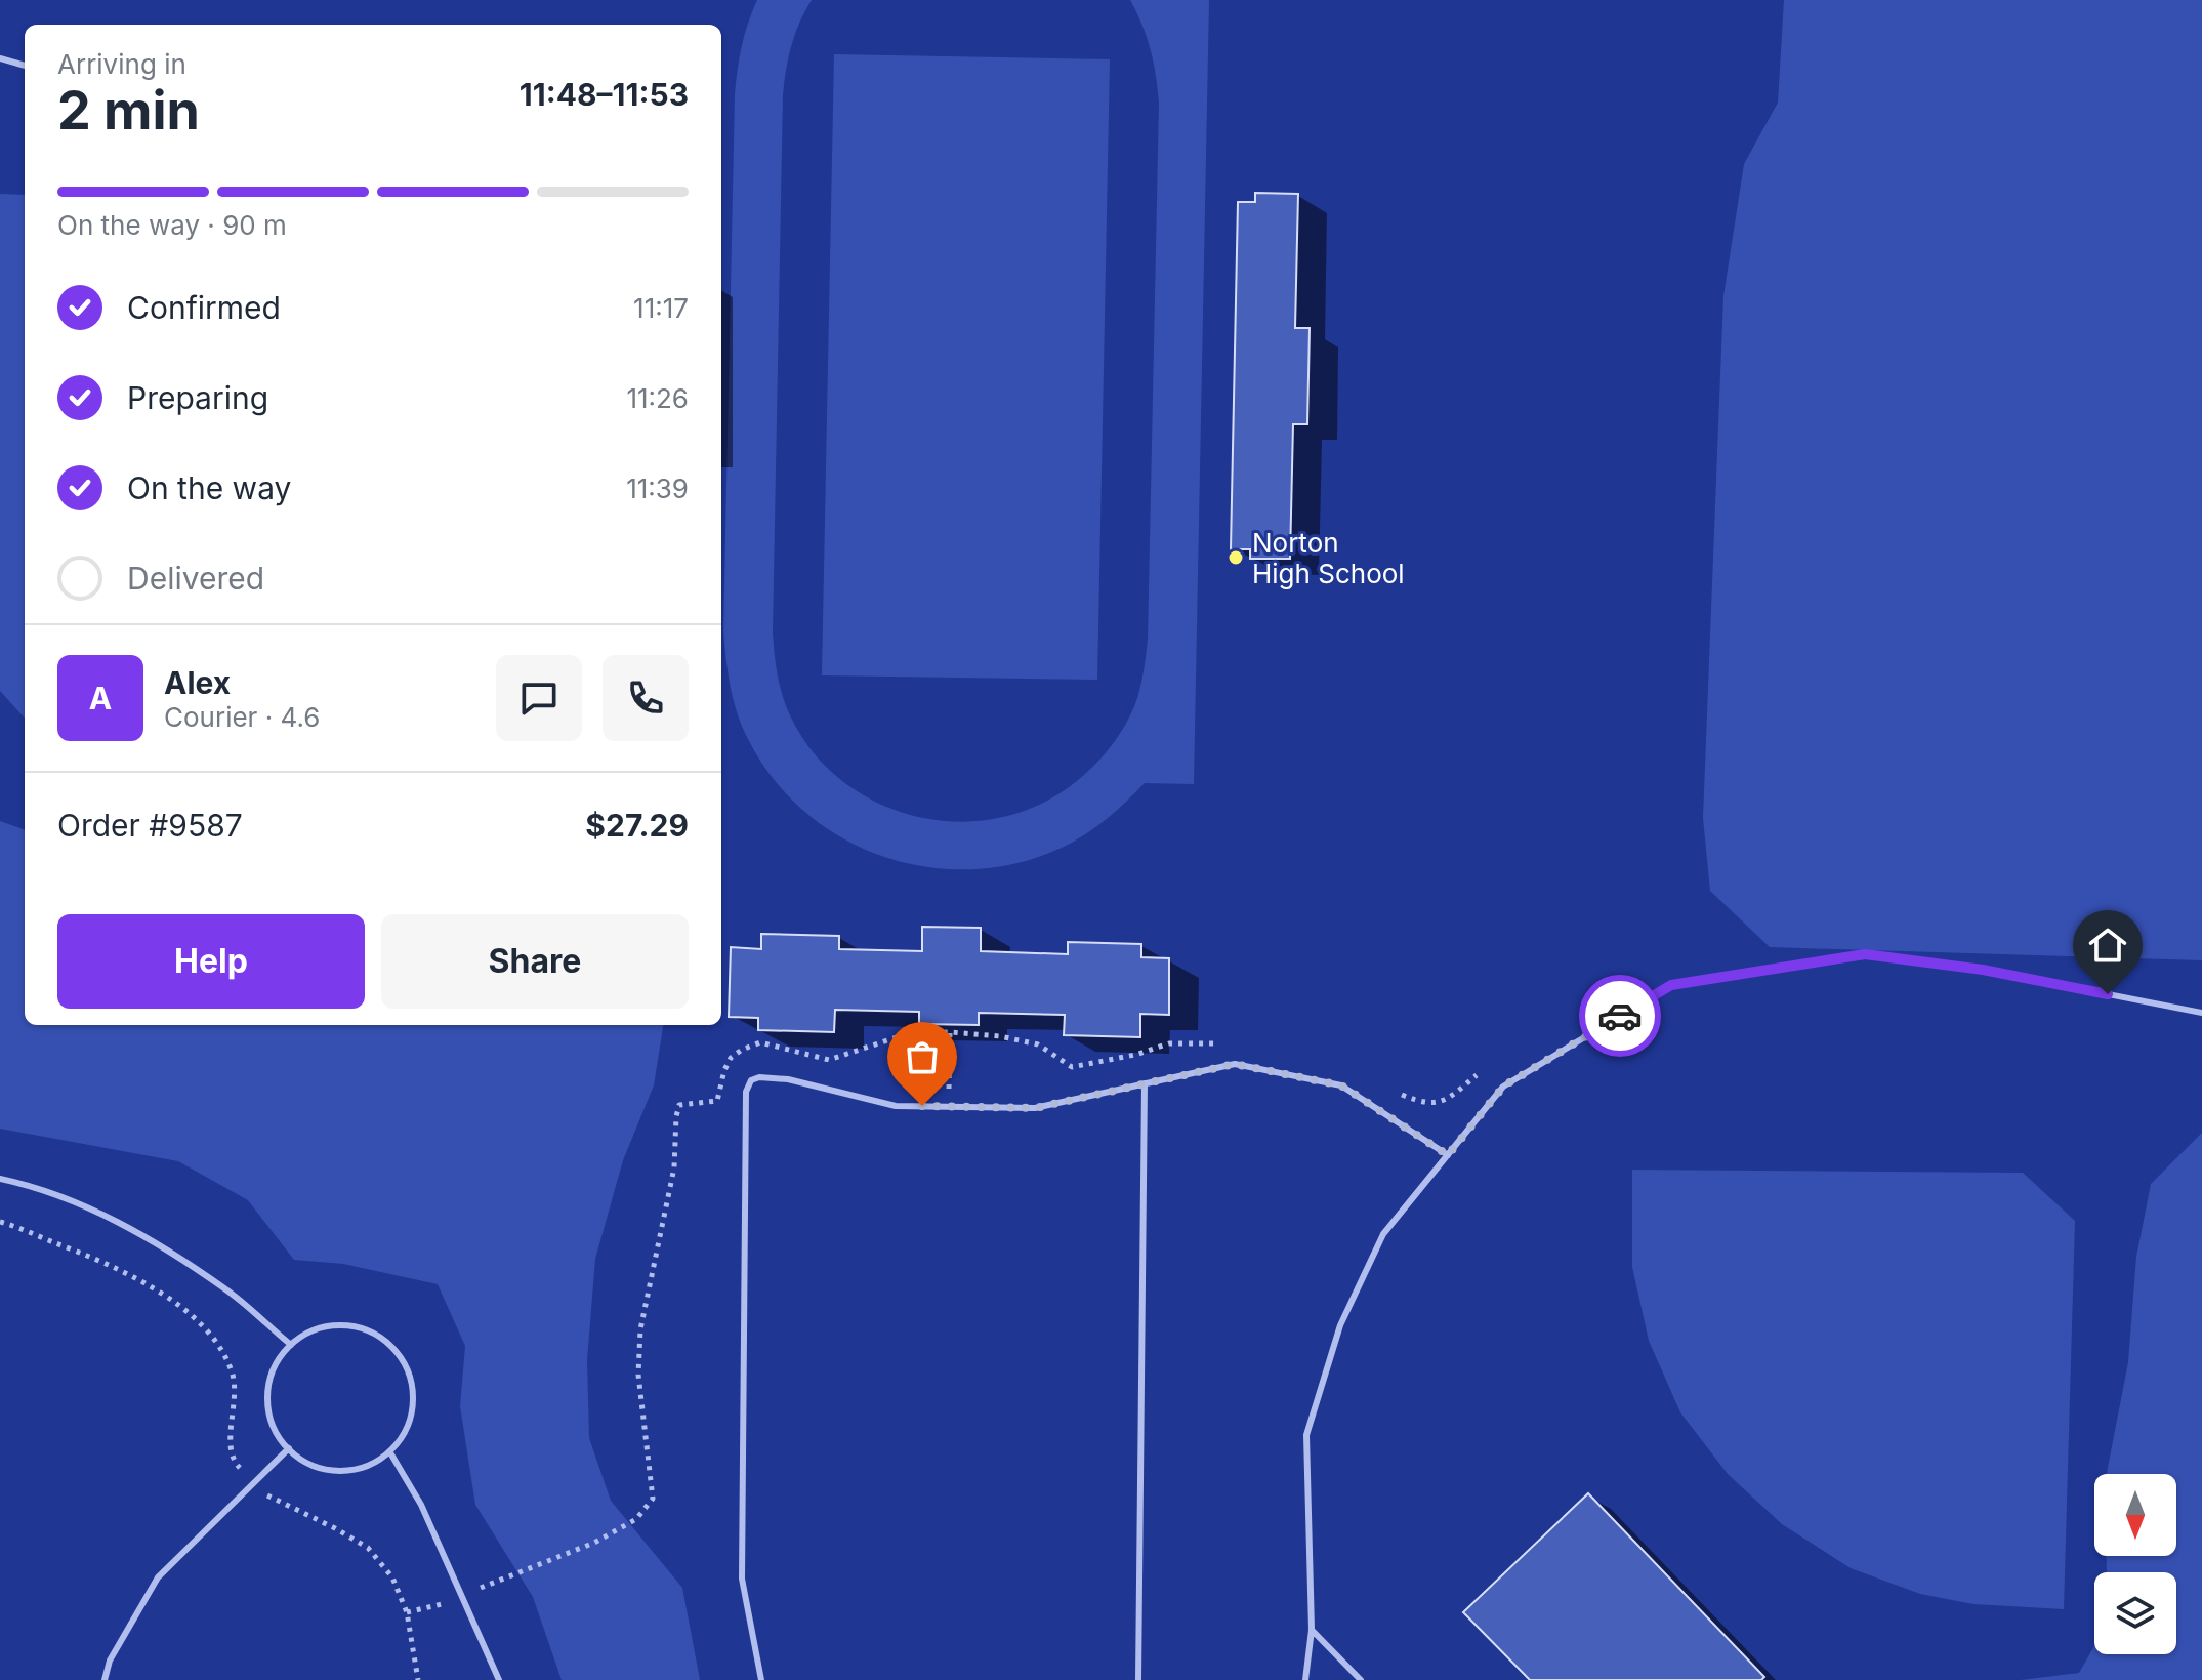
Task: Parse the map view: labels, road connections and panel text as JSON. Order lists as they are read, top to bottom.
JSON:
{
  "places": ["Norton High School"],
  "north": "bottom",
  "page": {
    "heading": ["2 min", "Arriving in", "11:48–11:53"],
    "panel": [
      "Alex",
      "Courier · 4.6",
      "Order #9587",
      "$27.29"
    ],
    "bar": "On the way · 90 m",
    "list": [
      ["Confirmed", "11:17"],
      ["Preparing", "11:26"],
      ["On the way", "11:39"],
      "Delivered"
    ],
    "round": "A",
    "buttons": ["Help", "Share"]
  }
}
